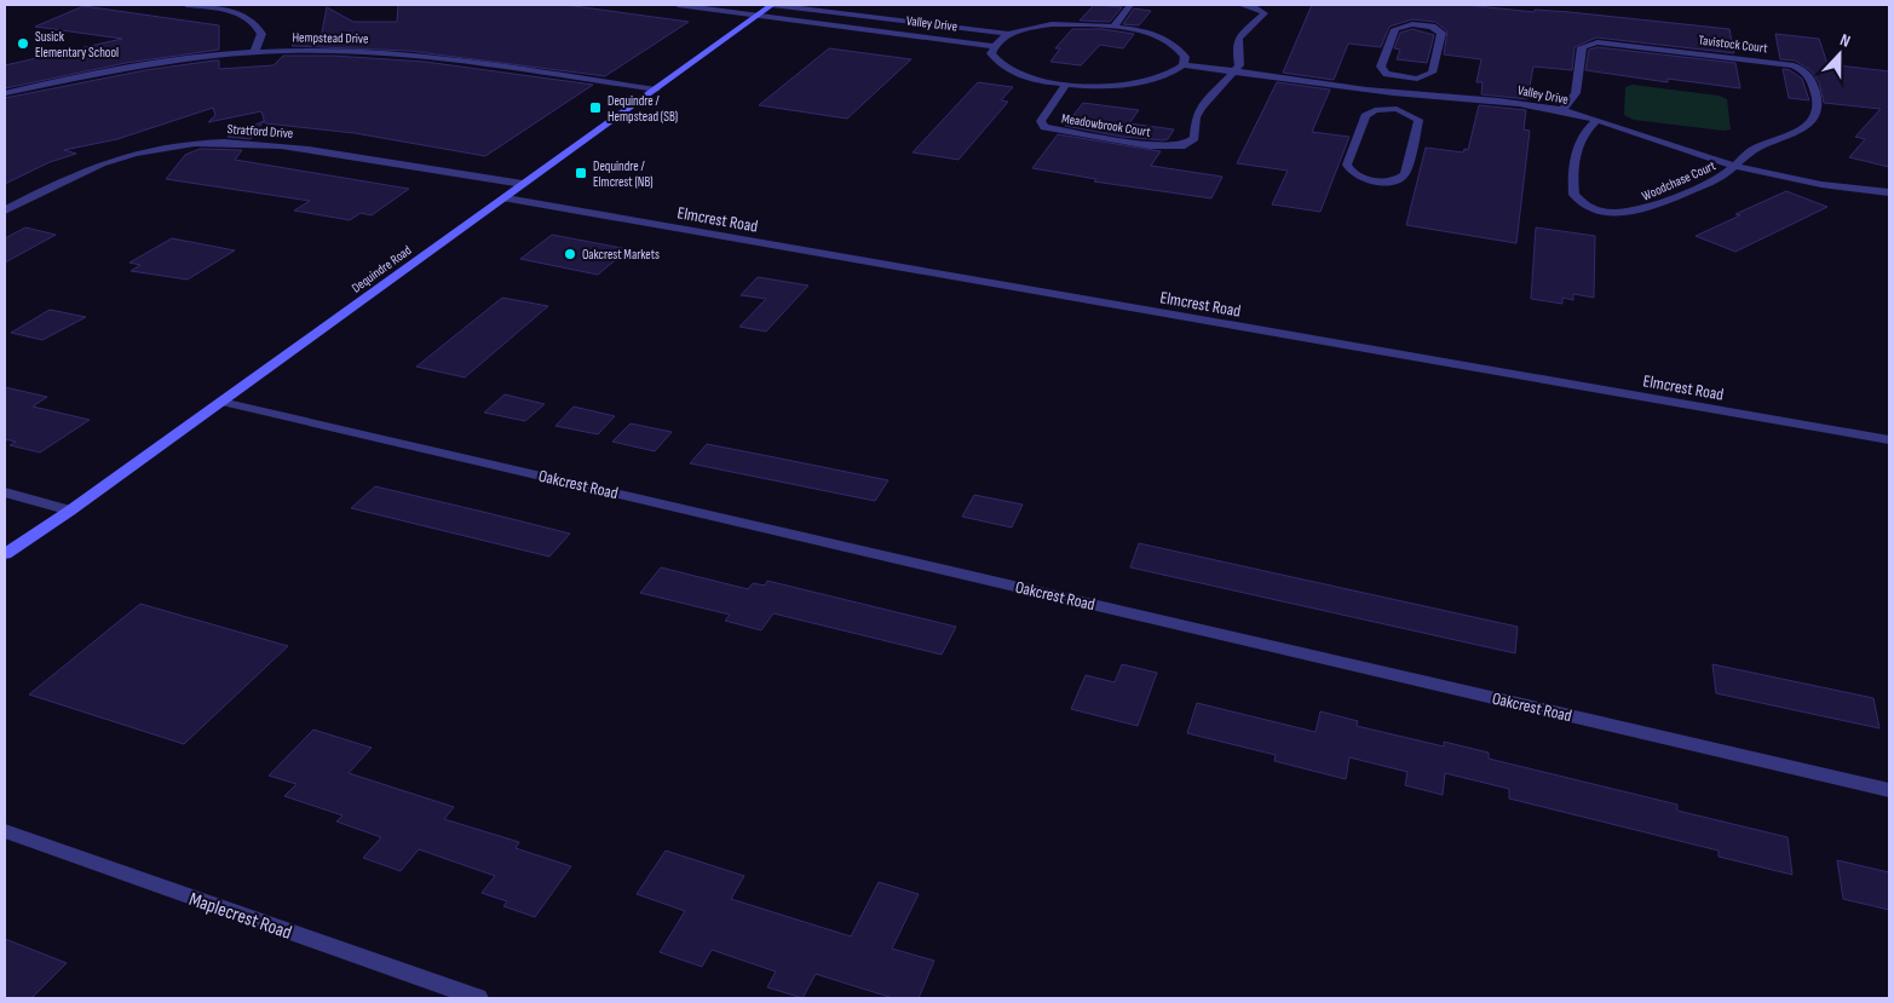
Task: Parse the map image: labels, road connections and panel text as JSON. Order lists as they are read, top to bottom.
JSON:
{
  "streets": {
    "main road": ["Dequindre Road"],
    "street": [
      "Valley Drive",
      "Hempstead Drive",
      "Tavistock Court",
      "Meadowbrook Court",
      "Stratford Drive",
      "Woodchase Court",
      "Elmcrest Road",
      "Oakcrest Road",
      "Maplecrest Road"
    ]
  },
  "crossings": [
    ["Valley Drive", "Tavistock Court"],
    ["Valley Drive", "Meadowbrook Court"],
    ["Valley Drive", "Woodchase Court"],
    ["Valley Drive", "Dequindre Road"],
    ["Hempstead Drive", "Dequindre Road"],
    ["Tavistock Court", "Woodchase Court"],
    ["Stratford Drive", "Dequindre Road"],
    ["Elmcrest Road", "Dequindre Road"],
    ["Dequindre Road", "Oakcrest Road"]
  ],
  "places": {
    "other": ["Susick Elementary School", "Oakcrest Markets"],
    "transit": ["Dequindre / Hempstead (SB)", "Dequindre / Elmcrest (NB)"]
  },
  "north": "top"
}
